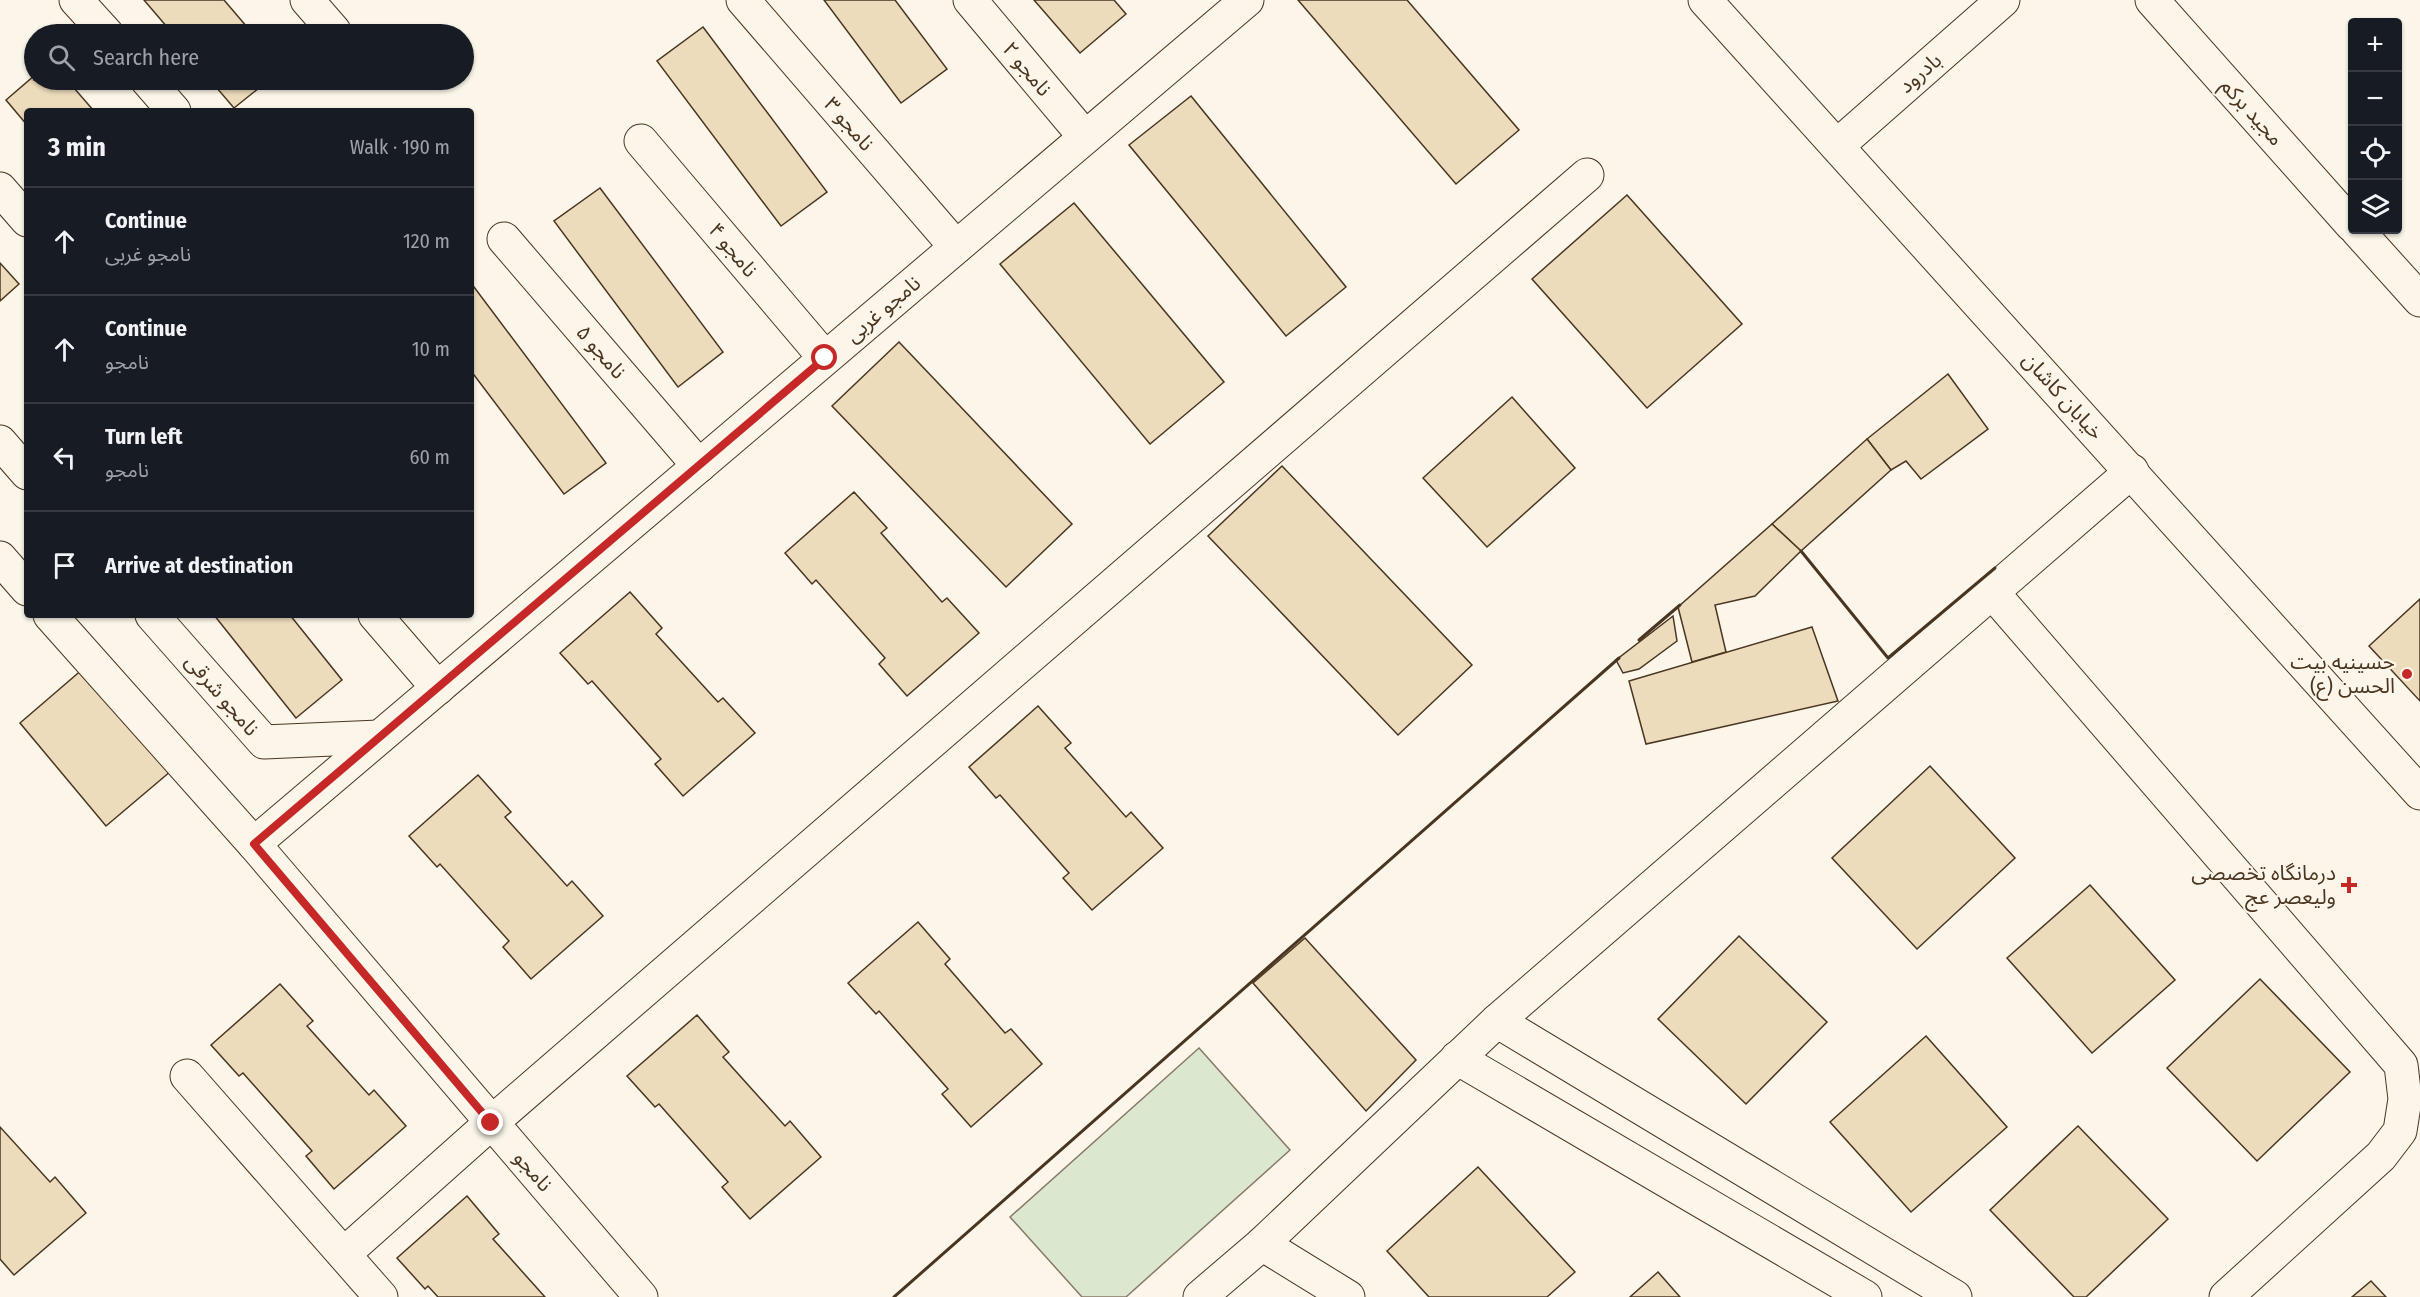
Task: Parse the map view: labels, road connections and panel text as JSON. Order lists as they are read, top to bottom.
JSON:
{
  "streets": {
    "street": [
      "نامجو ۲",
      "بادرود",
      "مجید برکم",
      "نامجو ۳",
      "نامجو ۴",
      "نامجو غربی",
      "نامجو ۵",
      "خیابان کاشان",
      "نامجو شرقی",
      "نامجو"
    ]
  },
  "crossings": [
    ["نامجو ۲", "نامجو غربی"],
    ["بادرود", "خیابان کاشان"],
    ["نامجو ۳", "نامجو غربی"],
    ["نامجو ۴", "نامجو غربی"],
    ["نامجو غربی", "نامجو ۵"],
    ["نامجو غربی", "نامجو شرقی"],
    ["نامجو غربی", "نامجو"]
  ],
  "places": {
    "other": ["حسینیه بیت الحسن (ع)"],
    "health": ["درمانگاه تخصصی ولیعصر عج"]
  },
  "page": {
    "map_buttons": ["+", "−"],
    "search": "Search here",
    "heading": ["3 min", "Walk · 190 m"],
    "list": [
      ["Continue", "نامجو غربی", "120 m"],
      ["Continue", "نامجو", "10 m"],
      ["Turn left", "نامجو", "60 m"],
      "Arrive at destination"
    ]
  }
}
